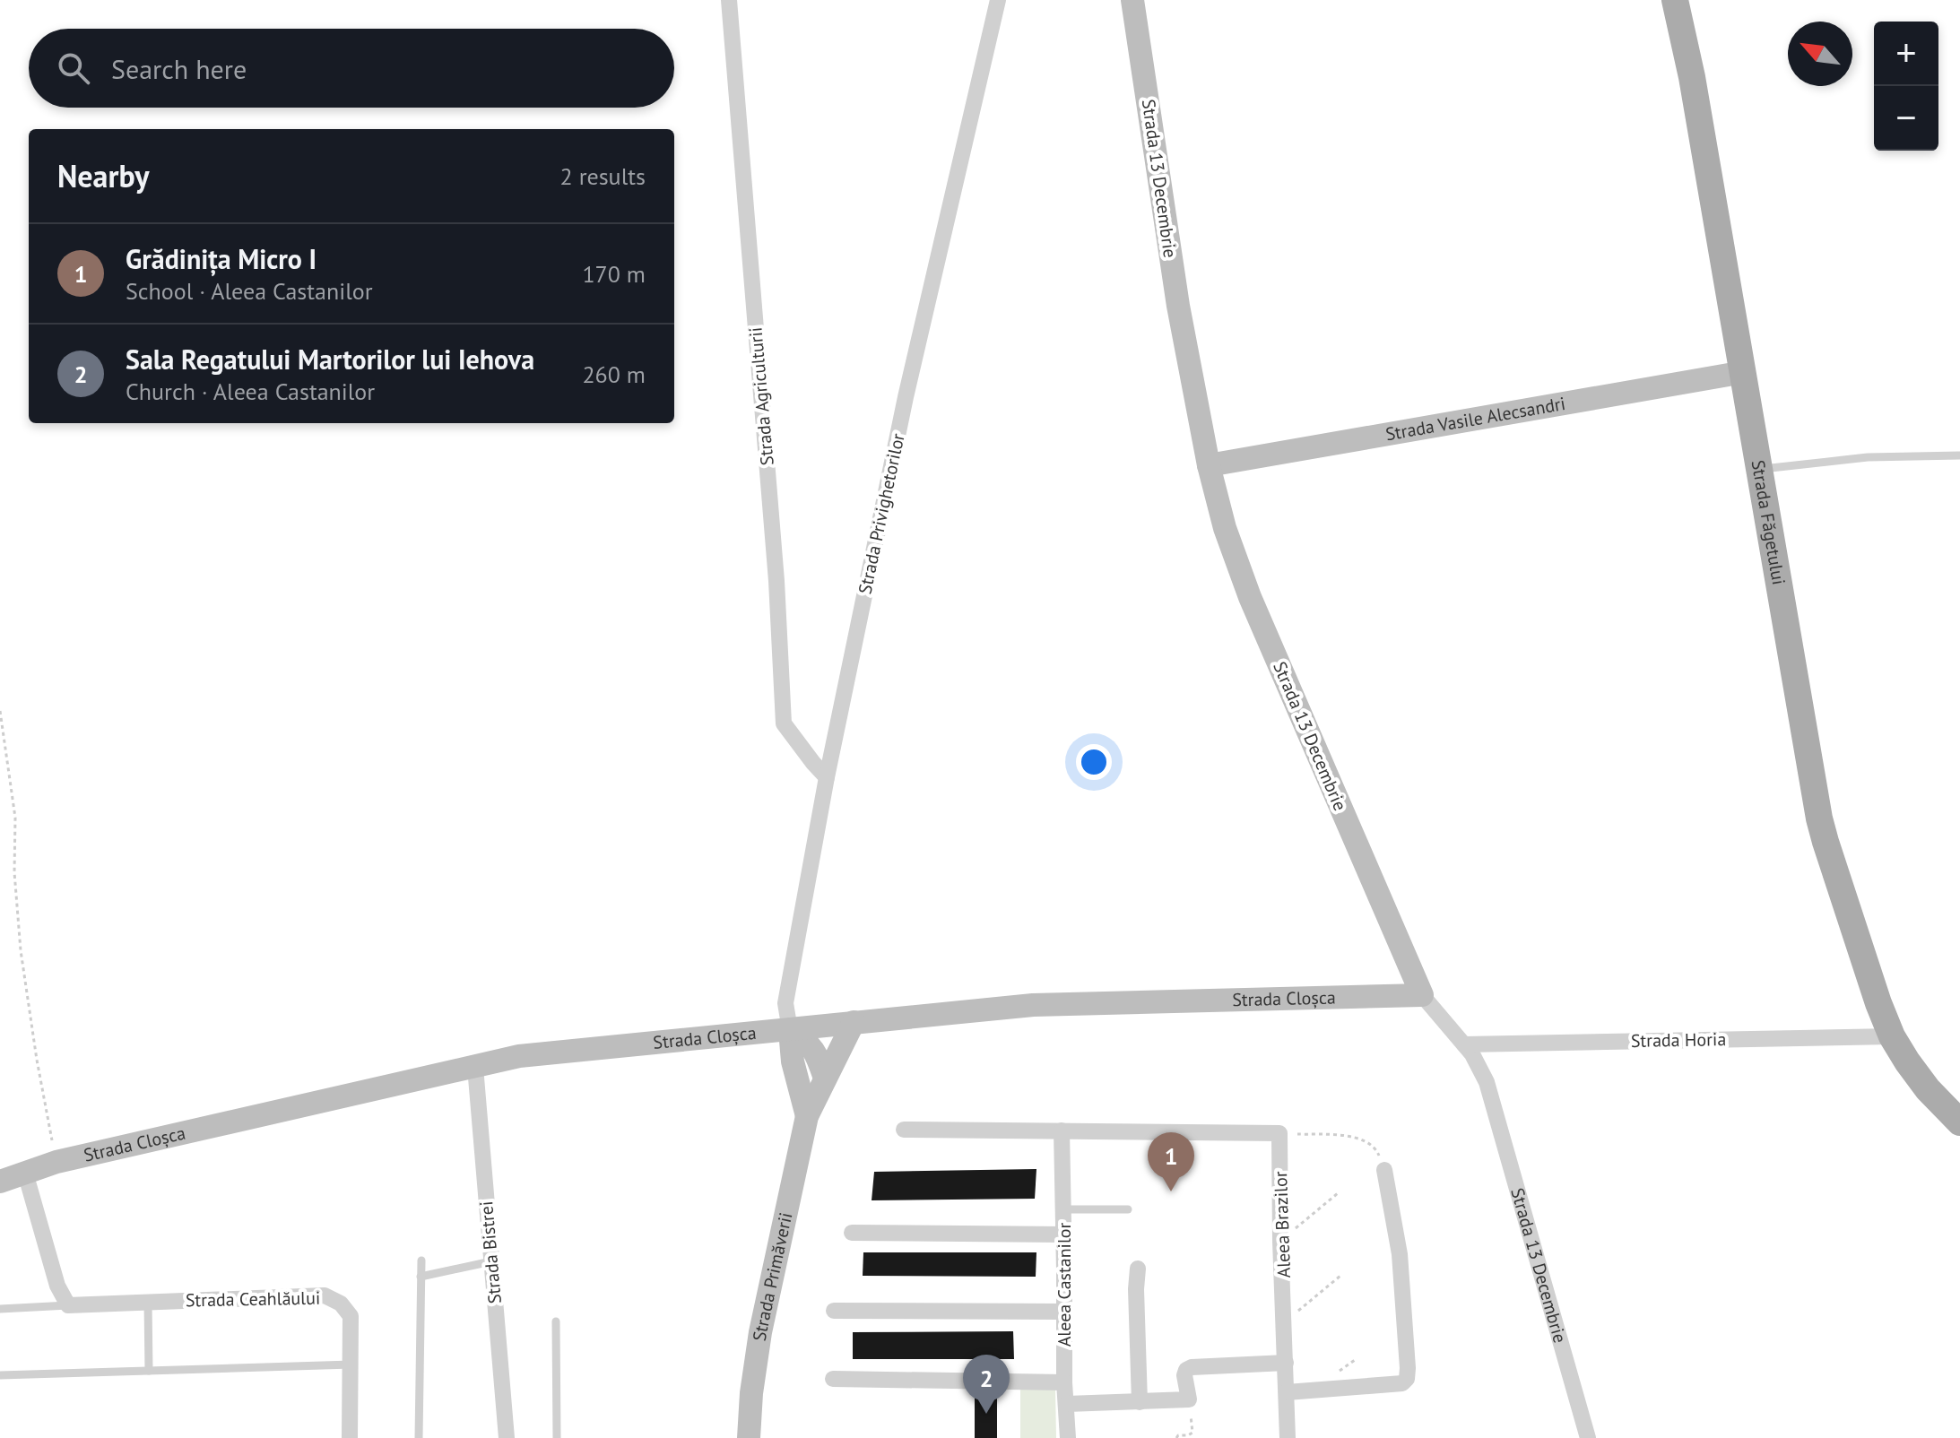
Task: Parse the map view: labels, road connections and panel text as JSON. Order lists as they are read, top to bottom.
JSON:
{
  "streets": {
    "main road": ["Strada Făgetului"],
    "street": [
      "Strada 13 Decembrie",
      "Strada Agriculturii",
      "Strada Vasile Alecsandri",
      "Strada Privighetorilor",
      "Strada Cloșca",
      "Strada Horia",
      "Aleea Brazilor",
      "Strada Bistrei",
      "Strada Primăverii",
      "Aleea Castanilor",
      "Strada Ceahlăului"
    ]
  },
  "crossings": [
    ["Strada 13 Decembrie", "Strada Vasile Alecsandri"],
    ["Strada 13 Decembrie", "Strada Cloșca"],
    ["Strada 13 Decembrie", "Strada Horia"],
    ["Strada Agriculturii", "Strada Privighetorilor"],
    ["Strada Vasile Alecsandri", "Strada Făgetului"],
    ["Strada Privighetorilor", "Strada Cloșca"],
    ["Strada Privighetorilor", "Strada Primăverii"],
    ["Strada Făgetului", "Strada Horia"],
    ["Strada Cloșca", "Strada Bistrei"],
    ["Strada Cloșca", "Strada Primăverii"]
  ],
  "north": "top left",
  "page": {
    "map_buttons": ["+", "−"],
    "search": "Search here",
    "heading": ["Nearby", "2 results"],
    "list": [
      {
        "mark": "1",
        "name": "Grădinița Micro I",
        "note": "School · Aleea Castanilor",
        "value": "170 m"
      },
      {
        "mark": "2",
        "name": "Sala Regatului Martorilor lui Iehova",
        "note": "Church · Aleea Castanilor",
        "value": "260 m"
      }
    ],
    "pins": ["1", "2"]
  }
}
